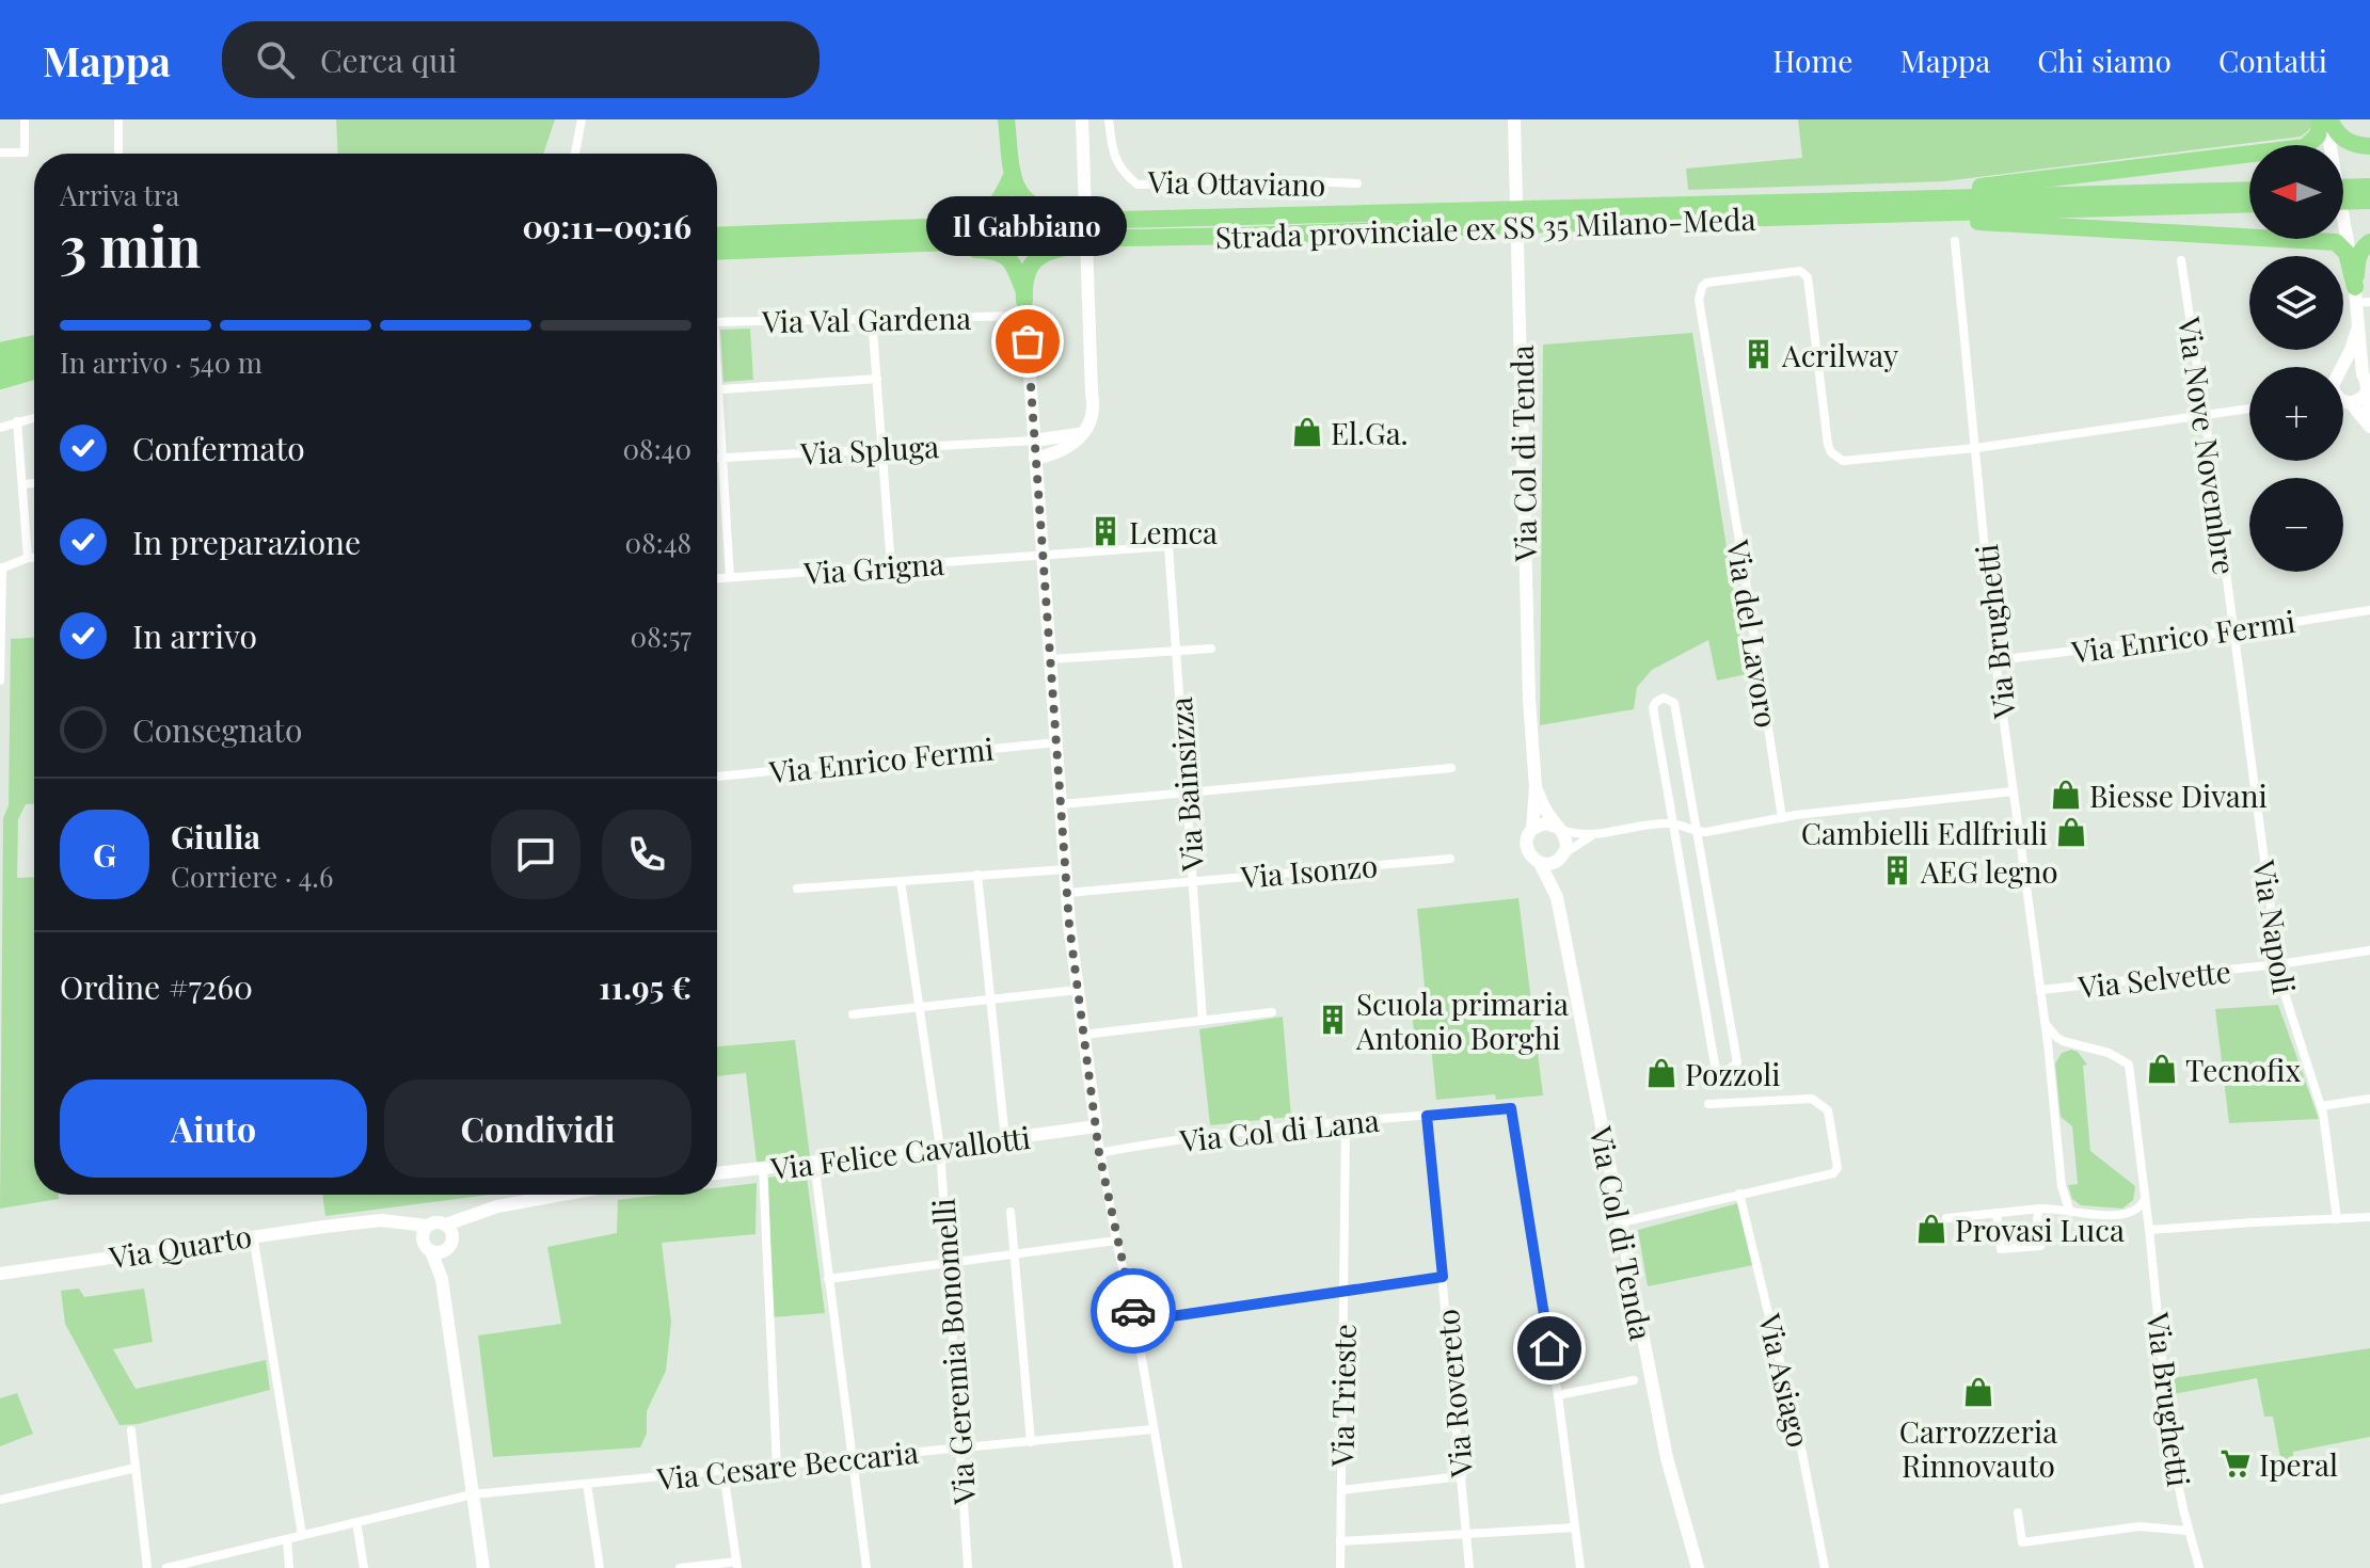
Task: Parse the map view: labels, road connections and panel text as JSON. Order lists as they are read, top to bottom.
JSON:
{
  "streets": {
    "highway": ["Strada provinciale ex SS 35 Milano-Meda"],
    "street": [
      "Via Ottaviano",
      "Via Val Gardena",
      "Via Nove Novembre",
      "Via Spluga",
      "Via Col di Tenda",
      "Via Grigna",
      "Via Brughetti",
      "Via del Lavoro",
      "Via Enrico Fermi",
      "Via Bainsizza",
      "Via Isonzo",
      "Via Napoli",
      "Via Selvette",
      "Via Col di Lana",
      "Via Felice Cavallotti",
      "Via Quarto",
      "Via Geremia Bonomelli",
      "Via Asiago",
      "Via Rovereto",
      "Via Trieste",
      "Via Cesare Beccaria"
    ]
  },
  "crossings": [
    ["Via Nove Novembre", "Via Enrico Fermi"],
    ["Via Nove Novembre", "Via Napoli"],
    ["Via Grigna", "Via Bainsizza"],
    ["Via Brughetti", "Via del Lavoro"],
    ["Via Brughetti", "Via Enrico Fermi"],
    ["Via Brughetti", "Via Selvette"],
    ["Via Enrico Fermi", "Via Napoli"],
    ["Via Bainsizza", "Via Isonzo"],
    ["Via Napoli", "Via Selvette"],
    ["Via Col di Lana", "Via Rovereto"],
    ["Via Col di Lana", "Via Trieste"],
    ["Via Felice Cavallotti", "Via Geremia Bonomelli"],
    ["Via Geremia Bonomelli", "Via Cesare Beccaria"]
  ],
  "places": {
    "other": ["Il Gabbiano"],
    "building": [
      "Acrilway",
      "Lemca",
      "AEG legno",
      "Scuola primaria Antonio Borghi"
    ],
    "shop": [
      "El.Ga.",
      "Biesse Divani",
      "Cambielli Edlfriuli",
      "Tecnofix",
      "Pozzoli",
      "Provasi Luca",
      "Carrozzeria Rinnovauto"
    ],
    "supermarket": ["Iperal"]
  },
  "north": "left",
  "page": {
    "header": "Mappa",
    "search": "Cerca qui",
    "nav": [
      "Home",
      "Mappa",
      "Chi siamo",
      "Contatti"
    ],
    "map_buttons": ["+", "−"],
    "heading": ["3 min", "Arriva tra", "09:11–09:16"],
    "panel": [
      "Giulia",
      "Corriere · 4.6",
      "Ordine #7260",
      "11.95 €"
    ],
    "bubble": "Il Gabbiano",
    "bar": "In arrivo · 540 m",
    "list": [
      ["Confermato", "08:40"],
      ["In preparazione", "08:48"],
      ["In arrivo", "08:57"],
      "Consegnato"
    ],
    "round": "G",
    "buttons": ["Aiuto", "Condividi"]
  }
}
